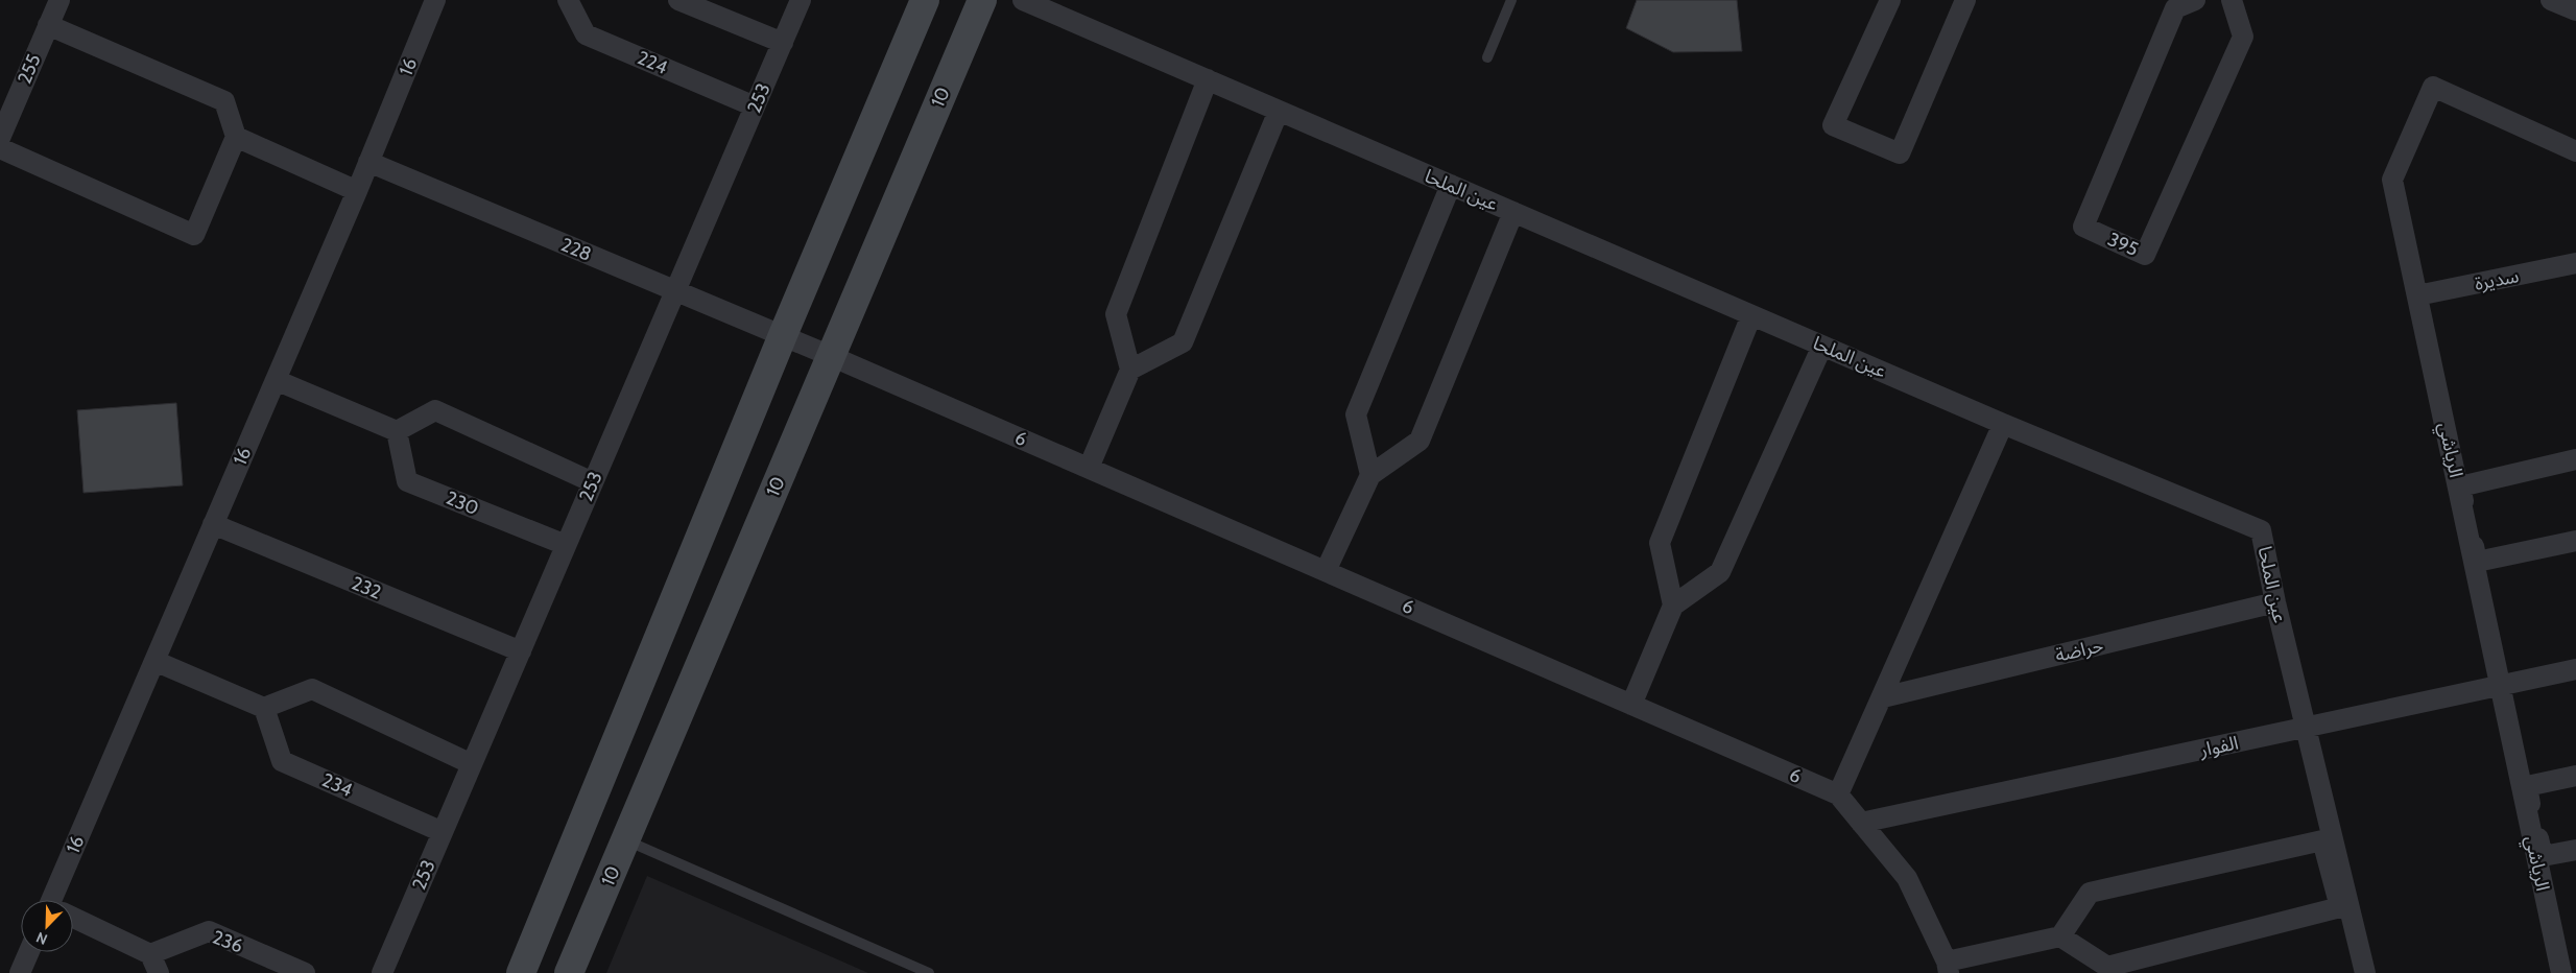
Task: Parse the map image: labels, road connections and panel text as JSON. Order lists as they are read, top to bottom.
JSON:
{
  "streets": {
    "street": [
      "224",
      "16",
      "255",
      "10",
      "253",
      "عين الملحا",
      "395",
      "228",
      "سديرة",
      "6",
      "الرياشي",
      "230",
      "232",
      "حراضة",
      "الفوار",
      "234",
      "236"
    ]
  },
  "crossings": [
    ["224", "253"],
    ["16", "228"],
    ["16", "232"],
    ["10", "6"],
    ["253", "228"],
    ["253", "230"],
    ["253", "232"],
    ["253", "234"],
    ["عين الملحا", "حراضة"],
    ["عين الملحا", "الفوار"],
    ["228", "6"],
    ["سديرة", "الرياشي"],
    ["6", "الفوار"],
    ["الرياشي", "الفوار"]
  ],
  "north": "bottom left"
}
